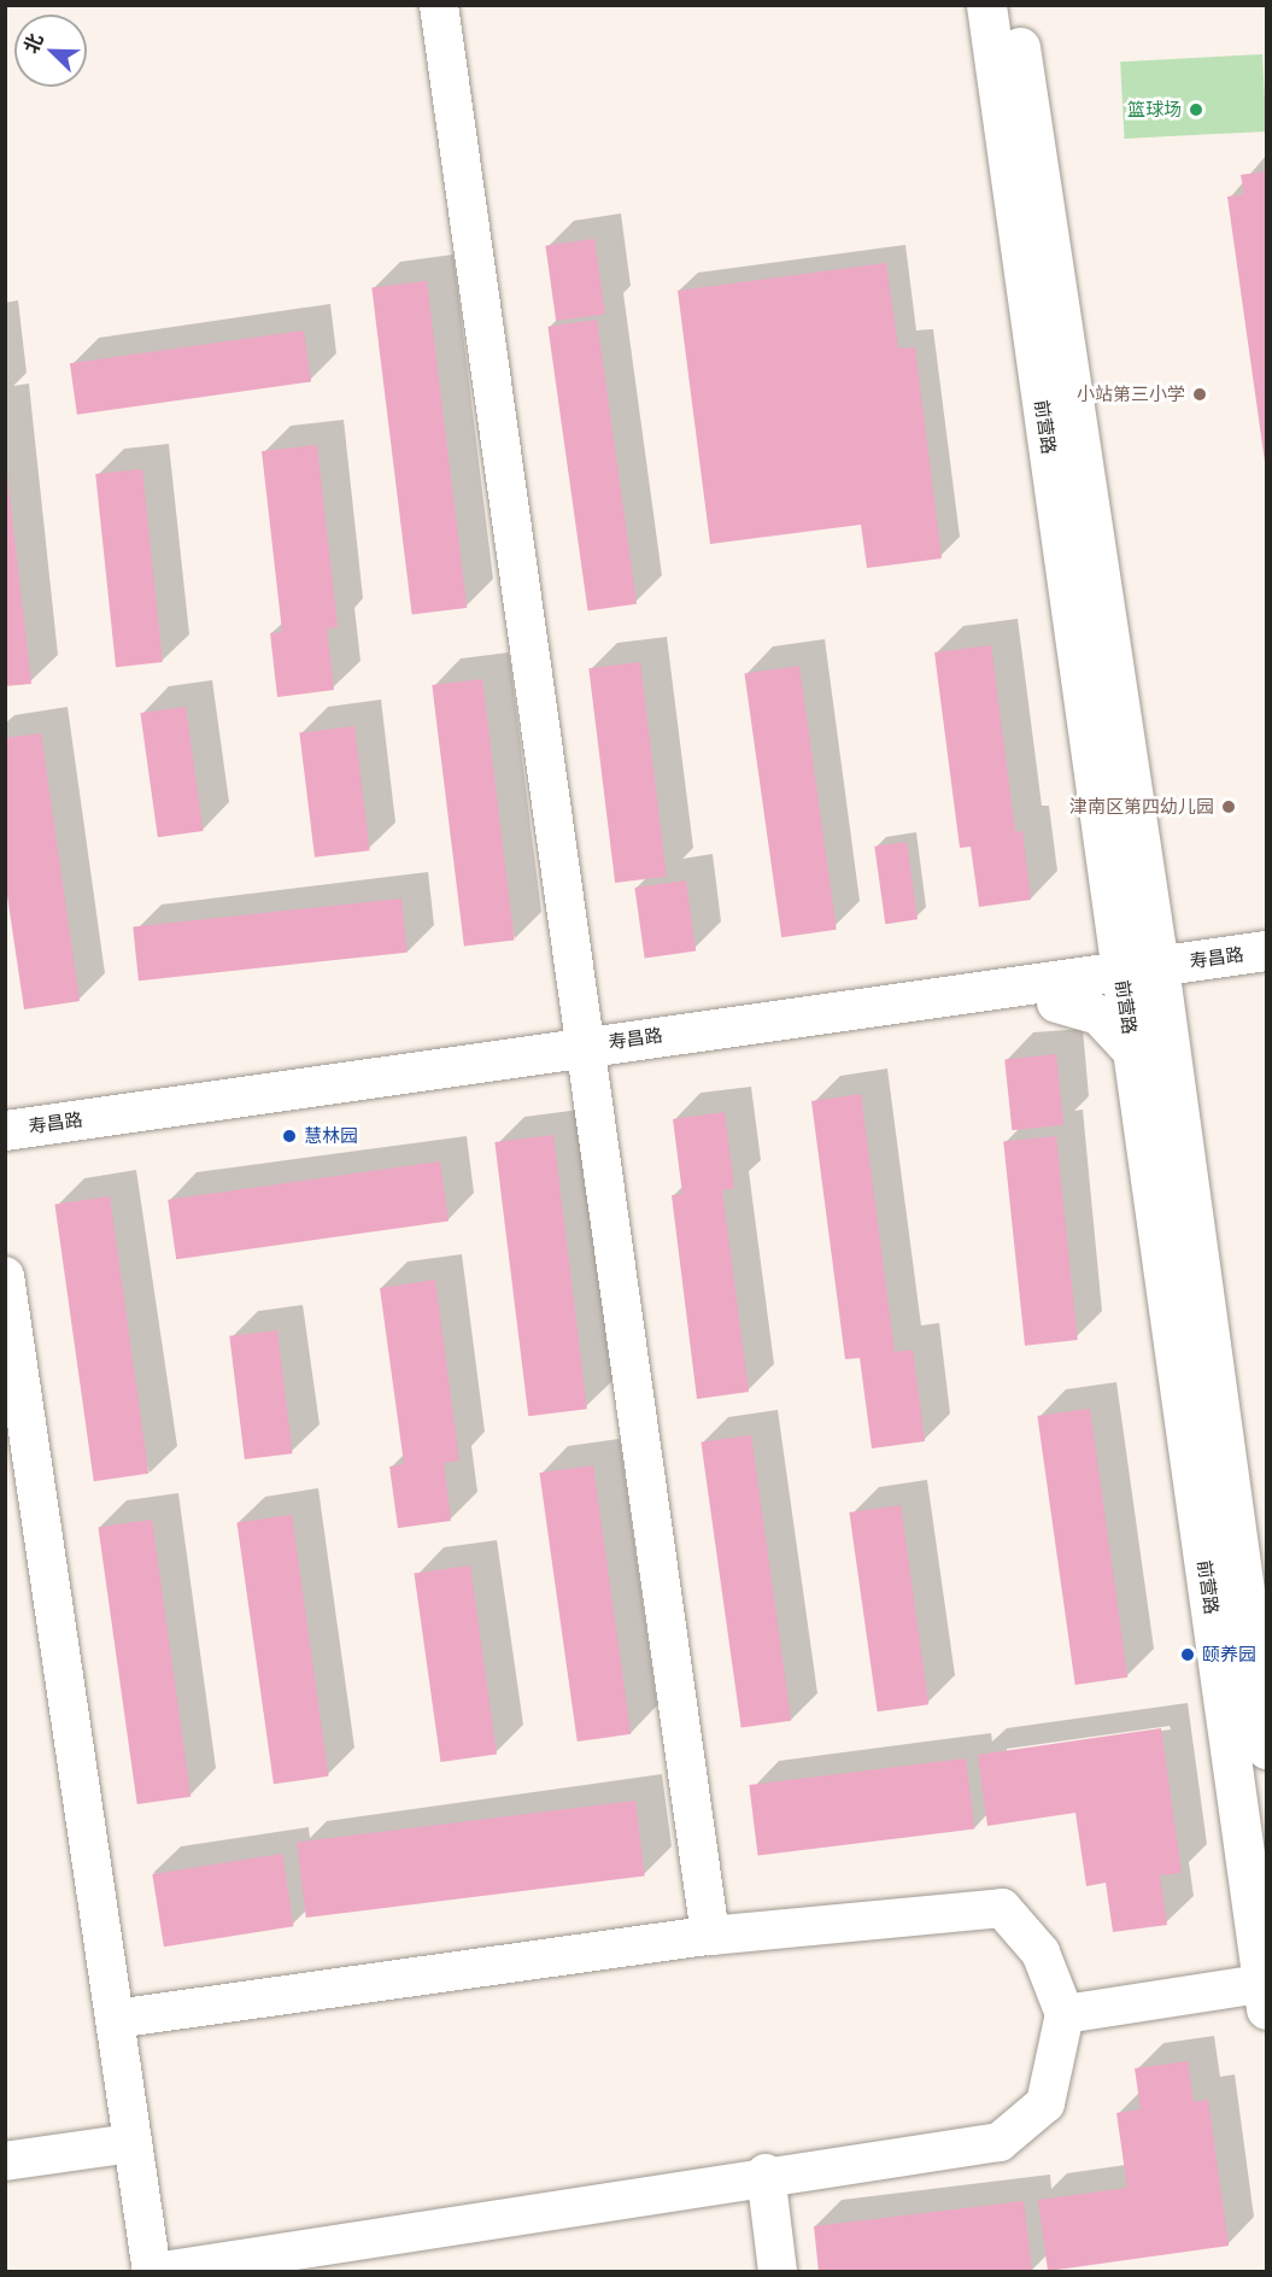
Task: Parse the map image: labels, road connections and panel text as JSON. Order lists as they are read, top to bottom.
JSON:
{
  "streets": {
    "street": ["前营路", "寿昌路"]
  },
  "crossings": [
    ["前营路", "寿昌路"]
  ],
  "places": [
    "篮球场",
    "小站第三小学",
    "津南区第四幼儿园",
    "慧林园",
    "颐养园"
  ],
  "north": "top left"
}
